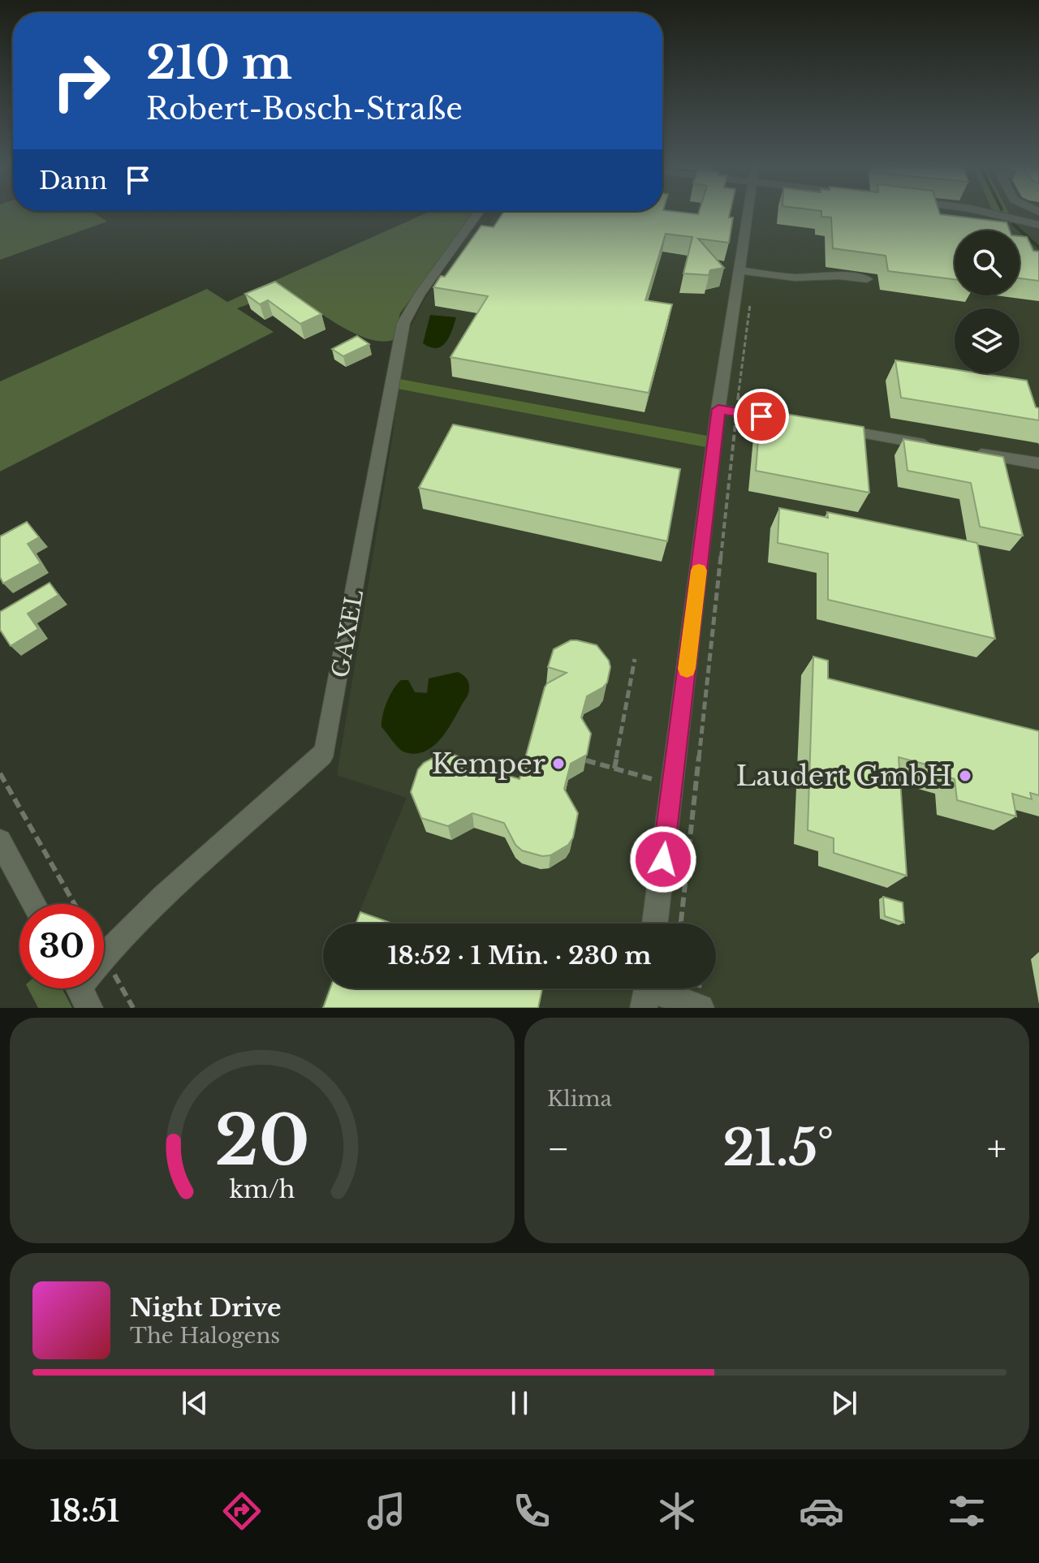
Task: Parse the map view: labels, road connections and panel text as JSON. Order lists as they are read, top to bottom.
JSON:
{
  "streets": {
    "street": ["GAXEL"]
  },
  "places": ["Kemper", "Laudert GmbH"],
  "page": {
    "turn": ["210 m", "Robert-Bosch-Straße"],
    "then": "Dann",
    "limit": "30",
    "trip": "18:52 · 1 Min. · 230 m",
    "tile": "Klima",
    "heat": ["−", "21.5°", "+"],
    "song": ["Night Drive", "The Halogens"],
    "tabs": "18:51",
    "gauge": ["20", "km/h"]
  }
}
